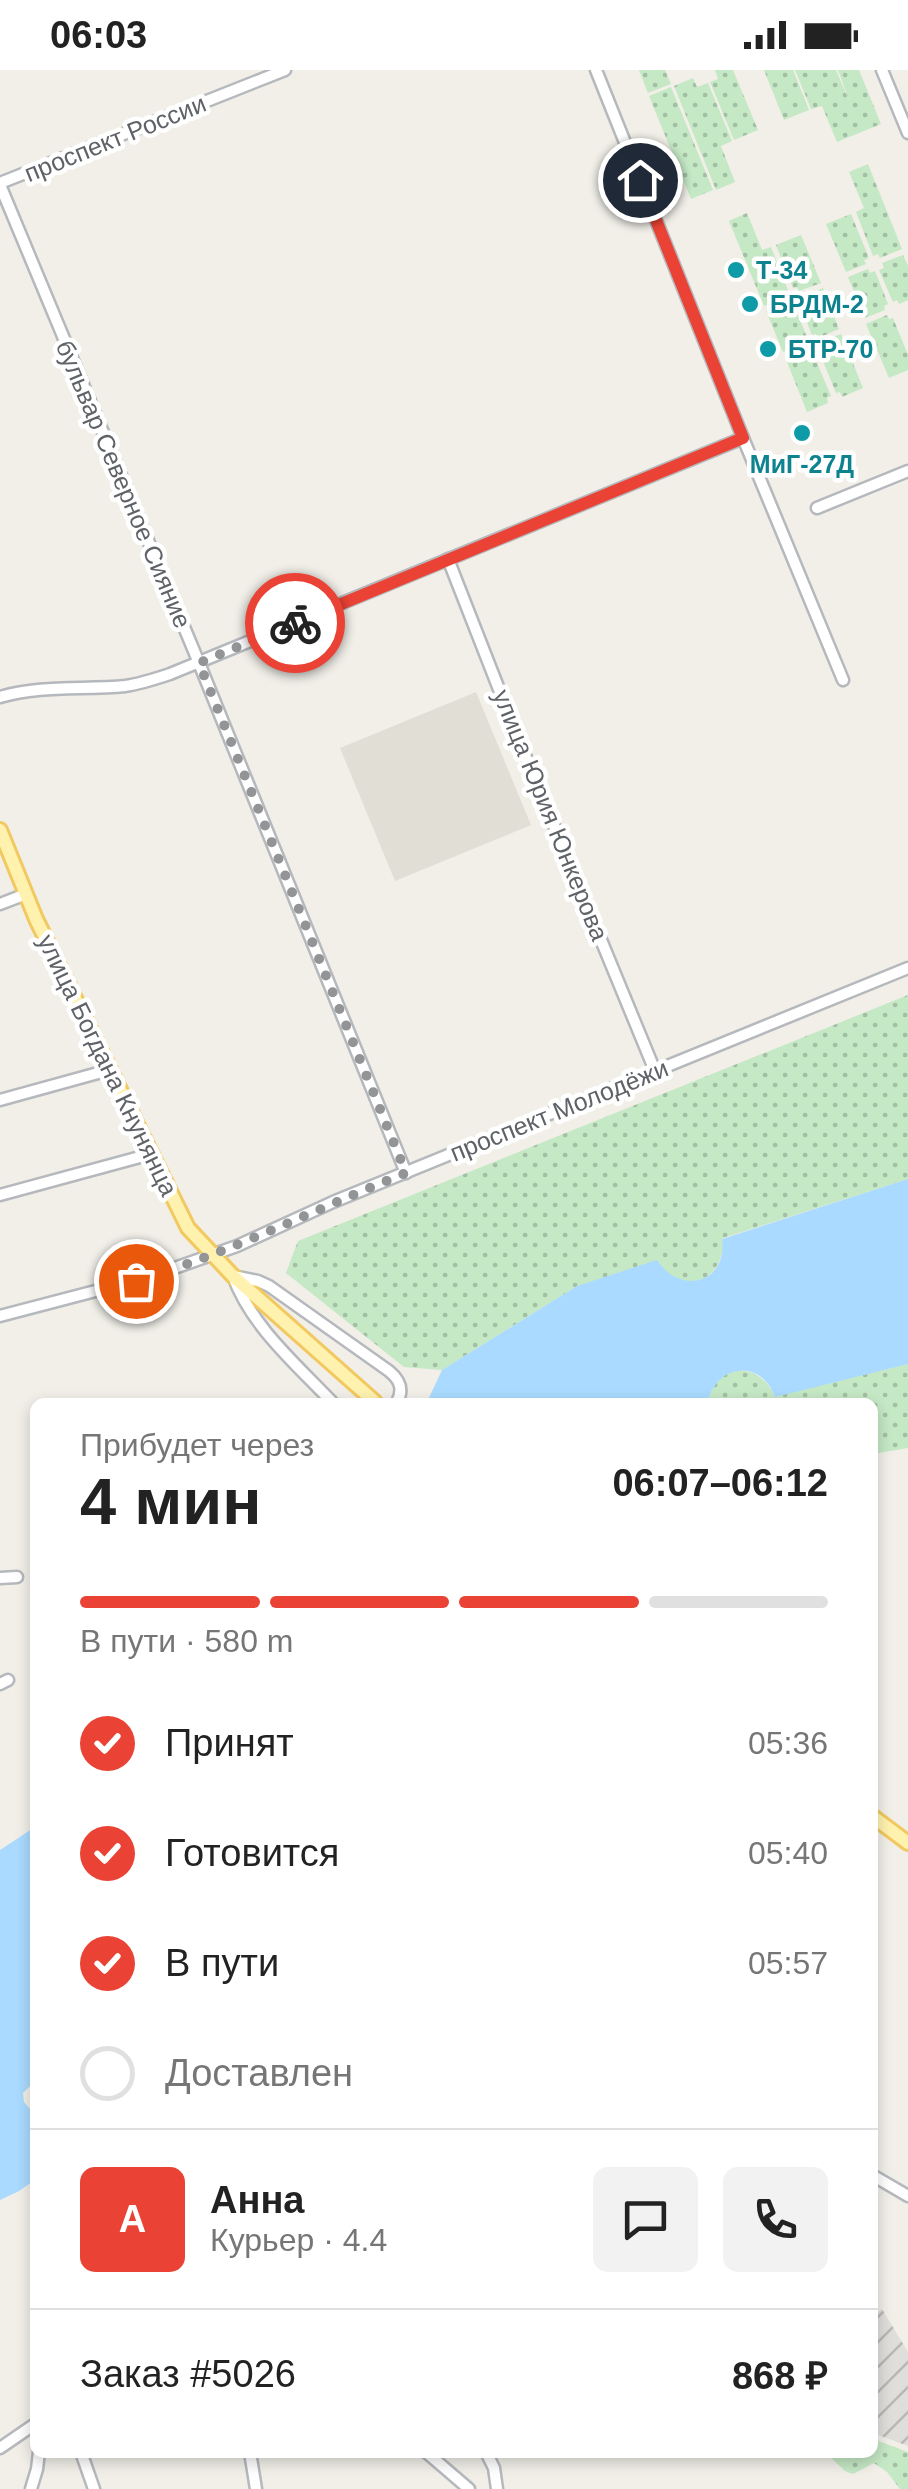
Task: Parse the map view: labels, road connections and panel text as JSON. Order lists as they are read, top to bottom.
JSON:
{
  "streets": {
    "main road": ["улица Богдана Кнунянца"],
    "street": [
      "проспект России",
      "бульвар Северное Сияние",
      "улица Юрия Юнкерова",
      "проспект Молодёжи"
    ]
  },
  "crossings": [
    ["проспект России", "бульвар Северное Сияние"],
    ["бульвар Северное Сияние", "проспект Молодёжи"],
    ["улица Юрия Юнкерова", "проспект Молодёжи"],
    ["улица Богдана Кнунянца", "проспект Молодёжи"]
  ],
  "places": [
    "Т-34",
    "БРДМ-2",
    "БТР-70",
    "МиГ-27Д"
  ],
  "page": {
    "status": "06:03",
    "heading": ["4 мин", "Прибудет через", "06:07–06:12"],
    "panel": [
      "Анна",
      "Курьер · 4.4",
      "Заказ #5026",
      "868 ₽"
    ],
    "bar": "В пути · 580 m",
    "list": [
      ["Принят", "05:36"],
      ["Готовится", "05:40"],
      ["В пути", "05:57"],
      "Доставлен"
    ],
    "round": "А"
  }
}
